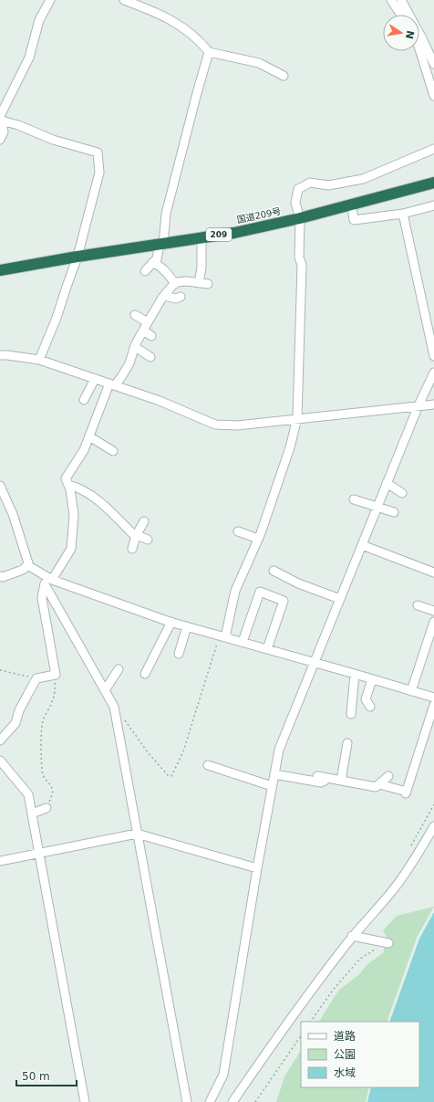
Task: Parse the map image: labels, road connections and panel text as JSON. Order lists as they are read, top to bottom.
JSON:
{
  "streets": {
    "highway": ["国道209号", "209"]
  },
  "legend": ["道路", "公園", "水域"],
  "scale_bar": "50 m",
  "north": "right"
}
